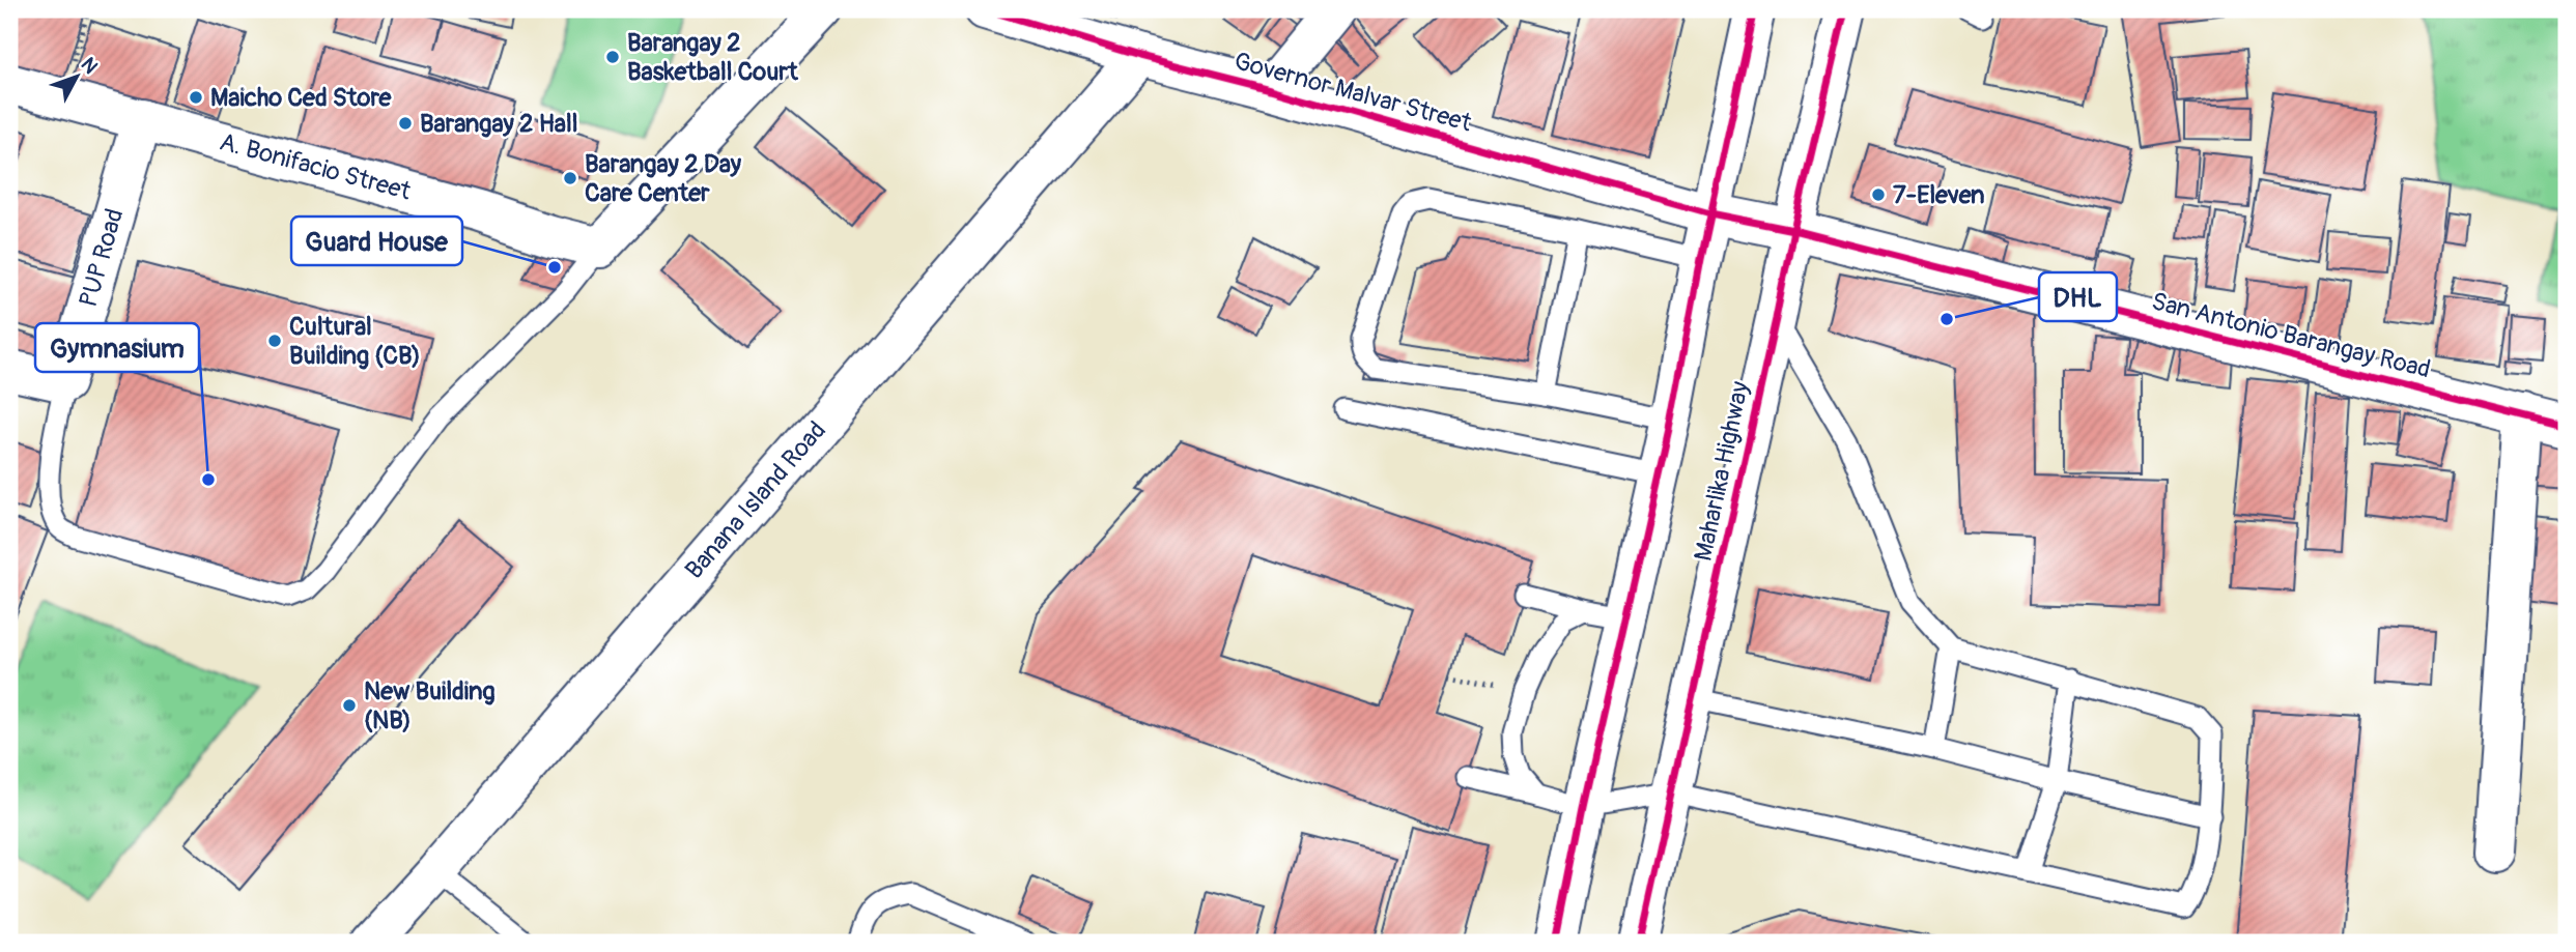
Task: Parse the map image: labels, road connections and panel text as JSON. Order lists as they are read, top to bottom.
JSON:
{
  "streets": {
    "main road": [
      "Governor Malvar Street",
      "A. Bonifacio Street",
      "PUP Road",
      "San Antonio Barangay Road",
      "Maharlika Highway",
      "Banana Island Road"
    ]
  },
  "crossings": [
    ["Governor Malvar Street", "San Antonio Barangay Road"],
    ["Governor Malvar Street", "Maharlika Highway"],
    ["Governor Malvar Street", "Banana Island Road"],
    ["A. Bonifacio Street", "PUP Road"],
    ["San Antonio Barangay Road", "Maharlika Highway"]
  ],
  "places": [
    "Barangay 2 Basketball Court",
    "Maicho Ced Store",
    "Barangay 2 Hall",
    "Barangay 2 Day Care Center",
    "7-Eleven",
    "Guard House",
    "DHL",
    "Cultural Building (CB)",
    "Gymnasium",
    "New Building (NB)"
  ],
  "north": "top right"
}
